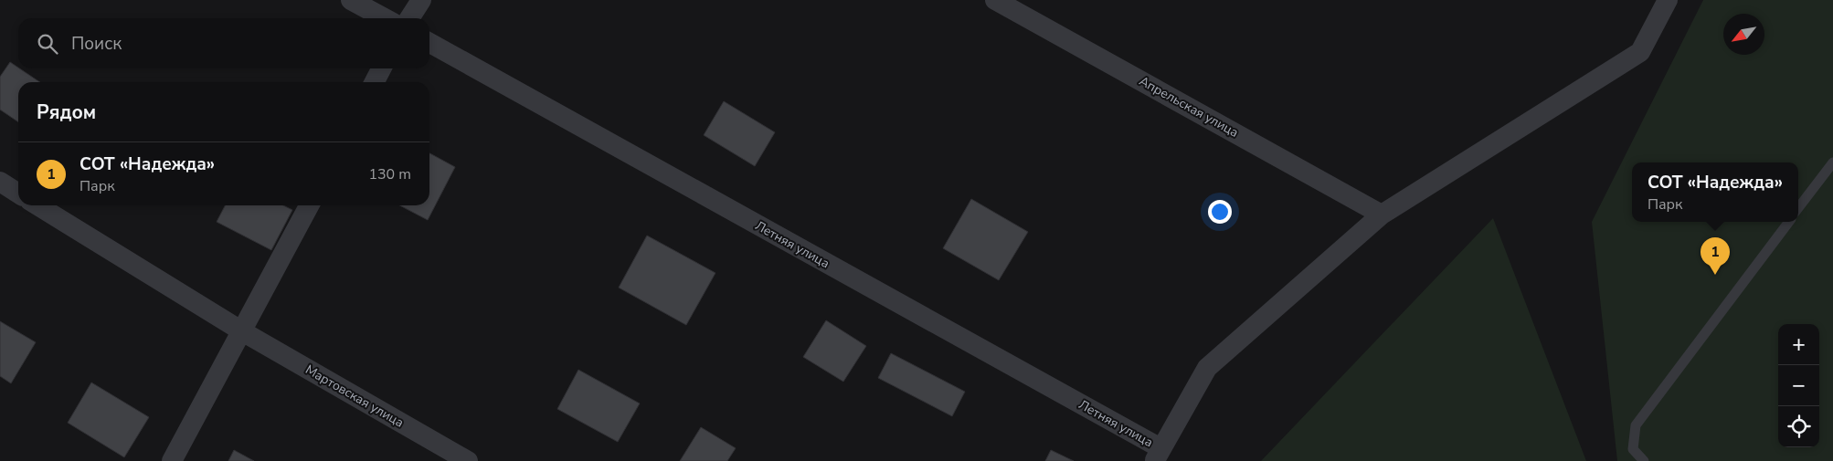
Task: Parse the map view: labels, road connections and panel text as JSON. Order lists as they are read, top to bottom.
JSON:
{
  "streets": {
    "street": ["Апрельская улица", "Летняя улица", "Мартовская улица"]
  },
  "north": "bottom left",
  "page": {
    "search": "Поиск",
    "heading": "Рядом",
    "list": [
      {
        "mark": "1",
        "name": "СОТ «Надежда»",
        "note": "Парк",
        "value": "130 m"
      }
    ],
    "popup": ["СОТ «Надежда»", "Парк"],
    "pins": "1",
    "map_buttons": ["+", "−"]
  }
}
